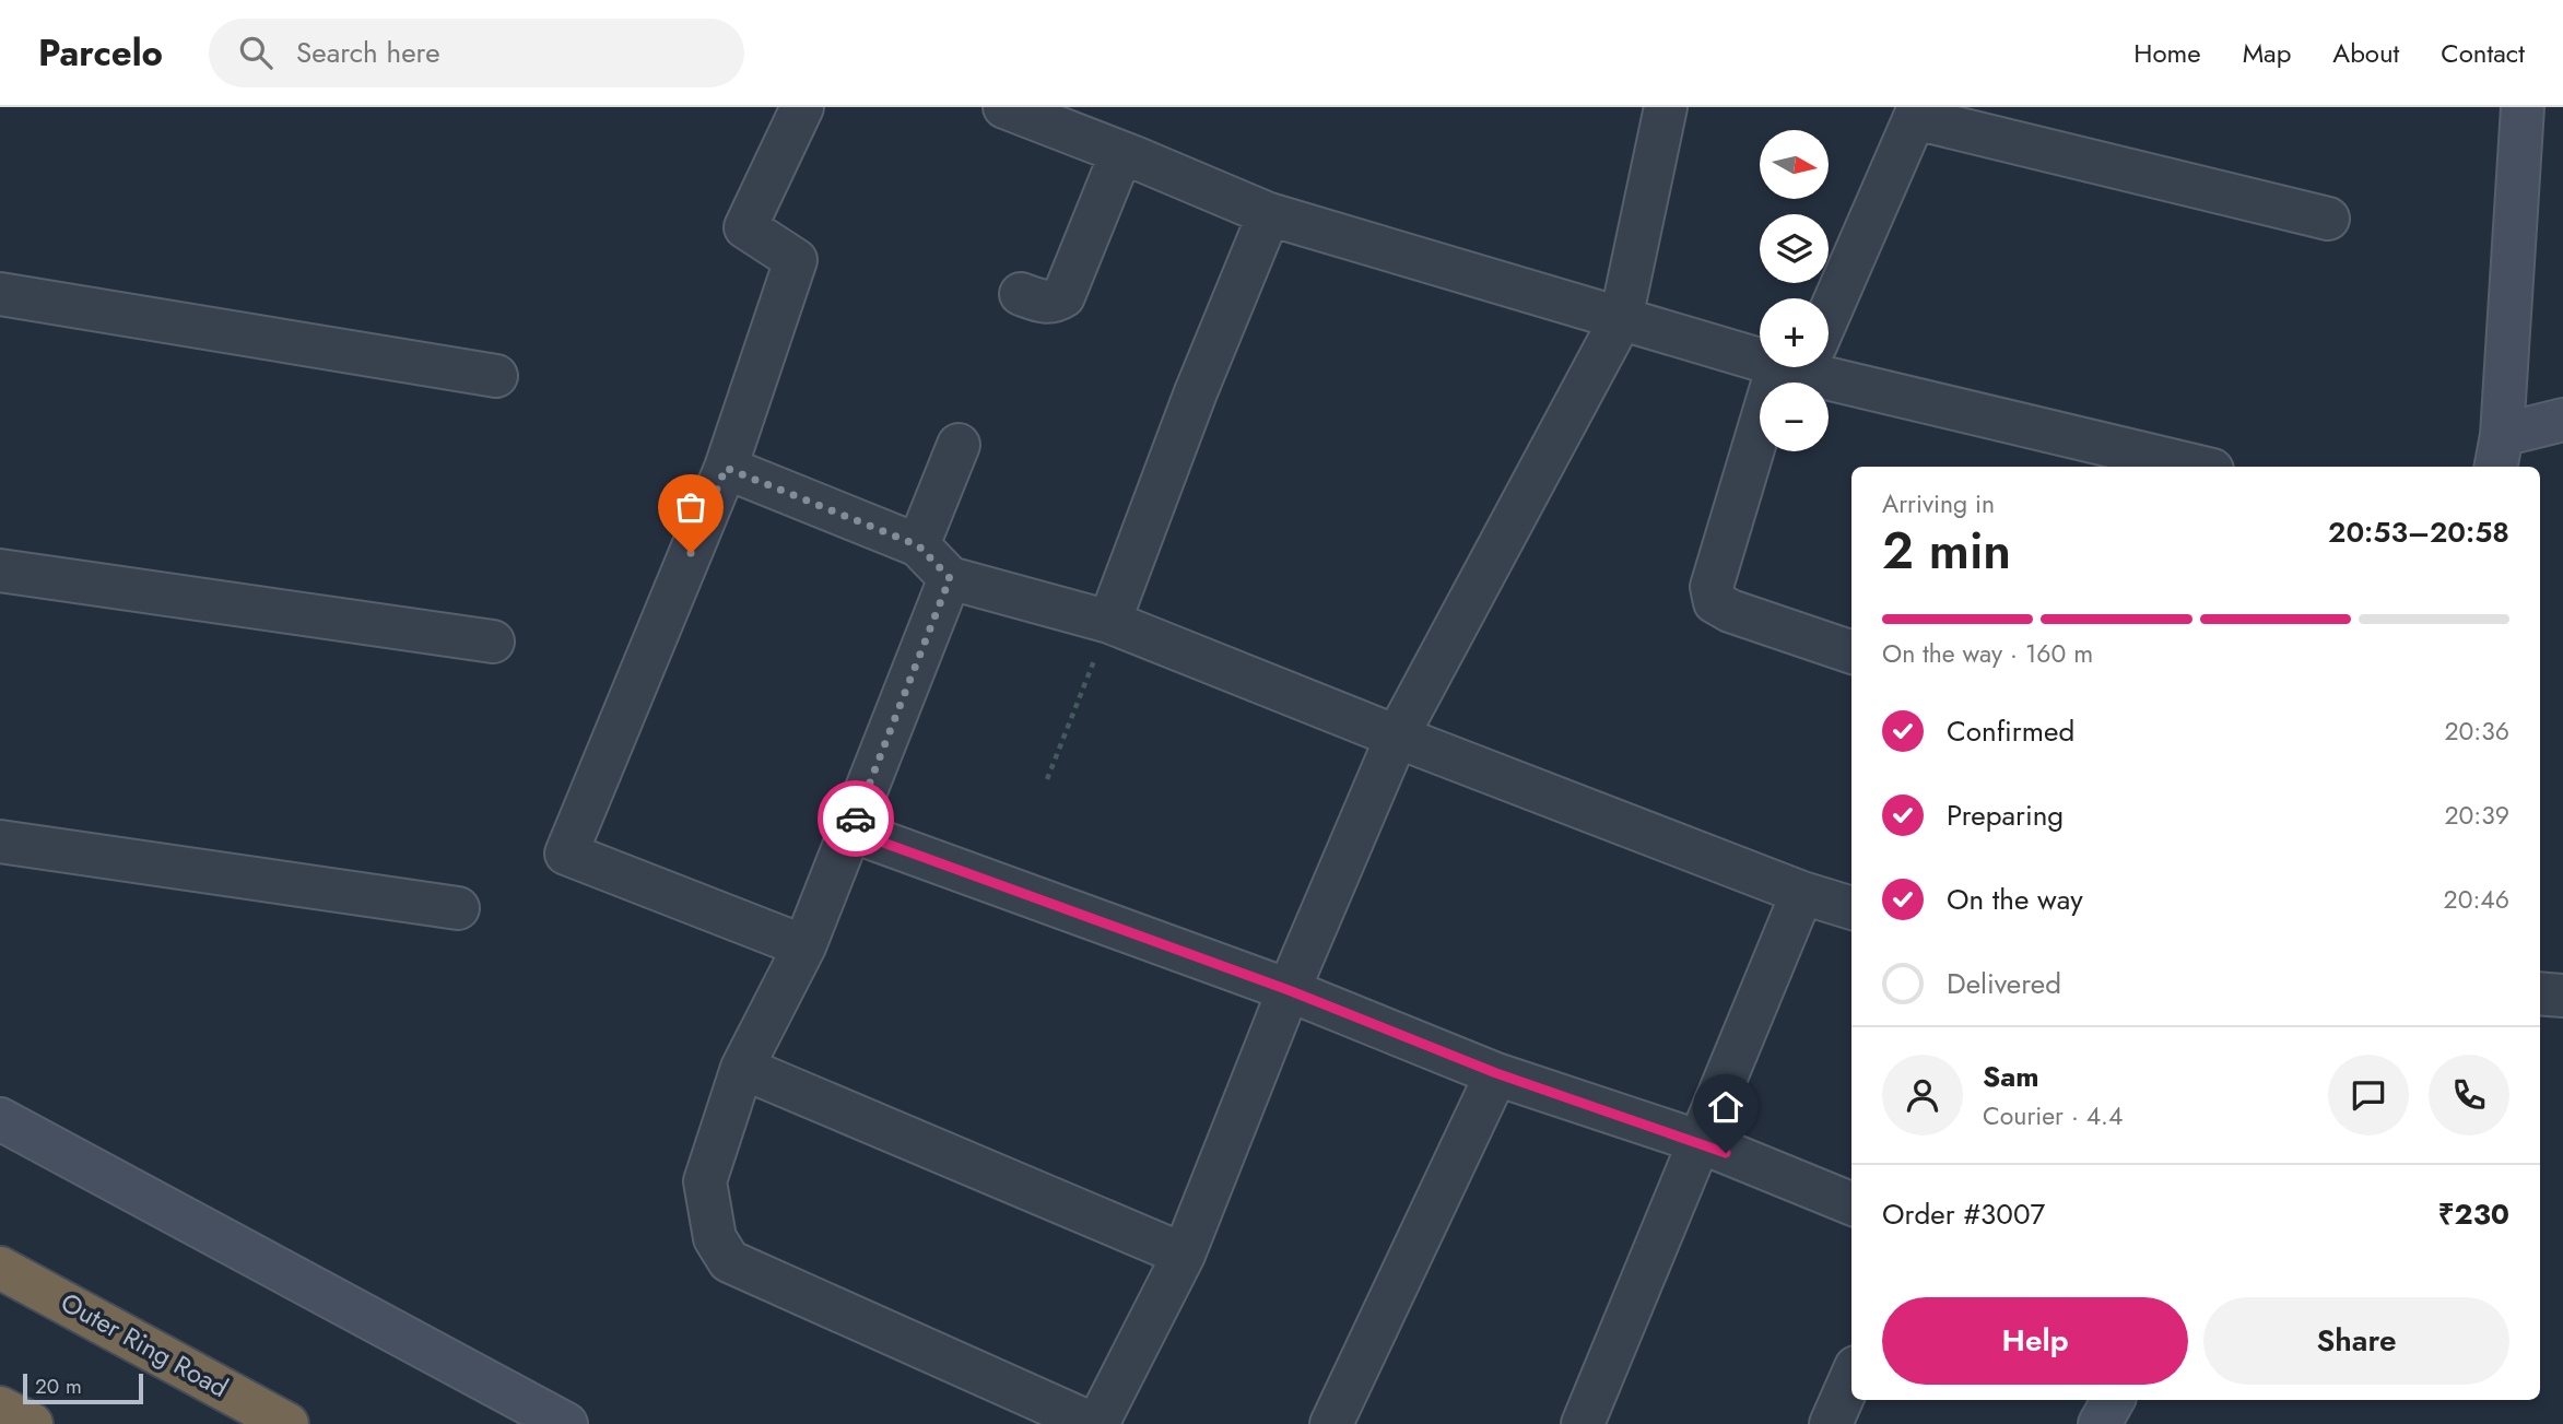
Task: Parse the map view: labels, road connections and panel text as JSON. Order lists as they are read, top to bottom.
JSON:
{
  "streets": {
    "highway": ["Outer Ring Road"]
  },
  "scale_bar": "20 m",
  "north": "right",
  "page": {
    "header": "Parcelo",
    "search": "Search here",
    "nav": [
      "Home",
      "Map",
      "About",
      "Contact"
    ],
    "map_buttons": ["+", "−"],
    "heading": ["2 min", "Arriving in", "20:53–20:58"],
    "panel": [
      "Sam",
      "Courier · 4.4",
      "Order #3007",
      "₹230"
    ],
    "bar": "On the way · 160 m",
    "list": [
      ["Confirmed", "20:36"],
      ["Preparing", "20:39"],
      ["On the way", "20:46"],
      "Delivered"
    ],
    "buttons": ["Help", "Share"],
    "scale": "20 m"
  }
}
